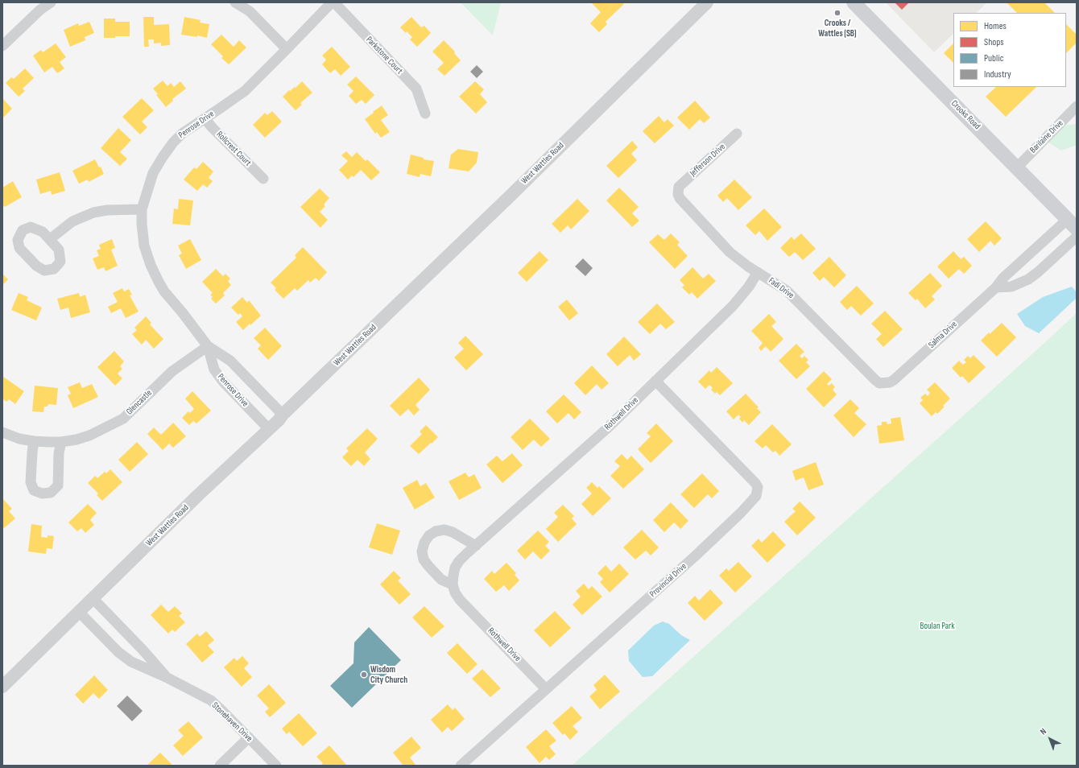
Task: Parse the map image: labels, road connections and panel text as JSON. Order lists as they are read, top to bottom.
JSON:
{
  "streets": {
    "main road": ["Crooks Road"],
    "street": [
      "Parkstone Court",
      "Penrose Drive",
      "Barilaine Drive",
      "Rollcrest Court",
      "Jefferson Drive",
      "West Wattles Road",
      "Fadi Drive",
      "Salma Drive",
      "Glencastle",
      "Rothwell Drive",
      "Provincial Drive",
      "Stonehaven Drive"
    ]
  },
  "crossings": [
    ["Crooks Road", "Barilaine Drive"],
    ["Crooks Road", "Salma Drive"],
    ["Penrose Drive", "Rollcrest Court"],
    ["Penrose Drive", "West Wattles Road"],
    ["Penrose Drive", "Glencastle"],
    ["Jefferson Drive", "Fadi Drive"],
    ["West Wattles Road", "Stonehaven Drive"],
    ["Fadi Drive", "Salma Drive"],
    ["Fadi Drive", "Rothwell Drive"],
    ["Rothwell Drive", "Provincial Drive"]
  ],
  "parks": ["Boulan Park"],
  "places": ["Crooks / Wattles (SB)", "Wisdom City Church"],
  "legend": [
    "Homes",
    "Shops",
    "Public",
    "Industry"
  ],
  "north": "top left"
}
